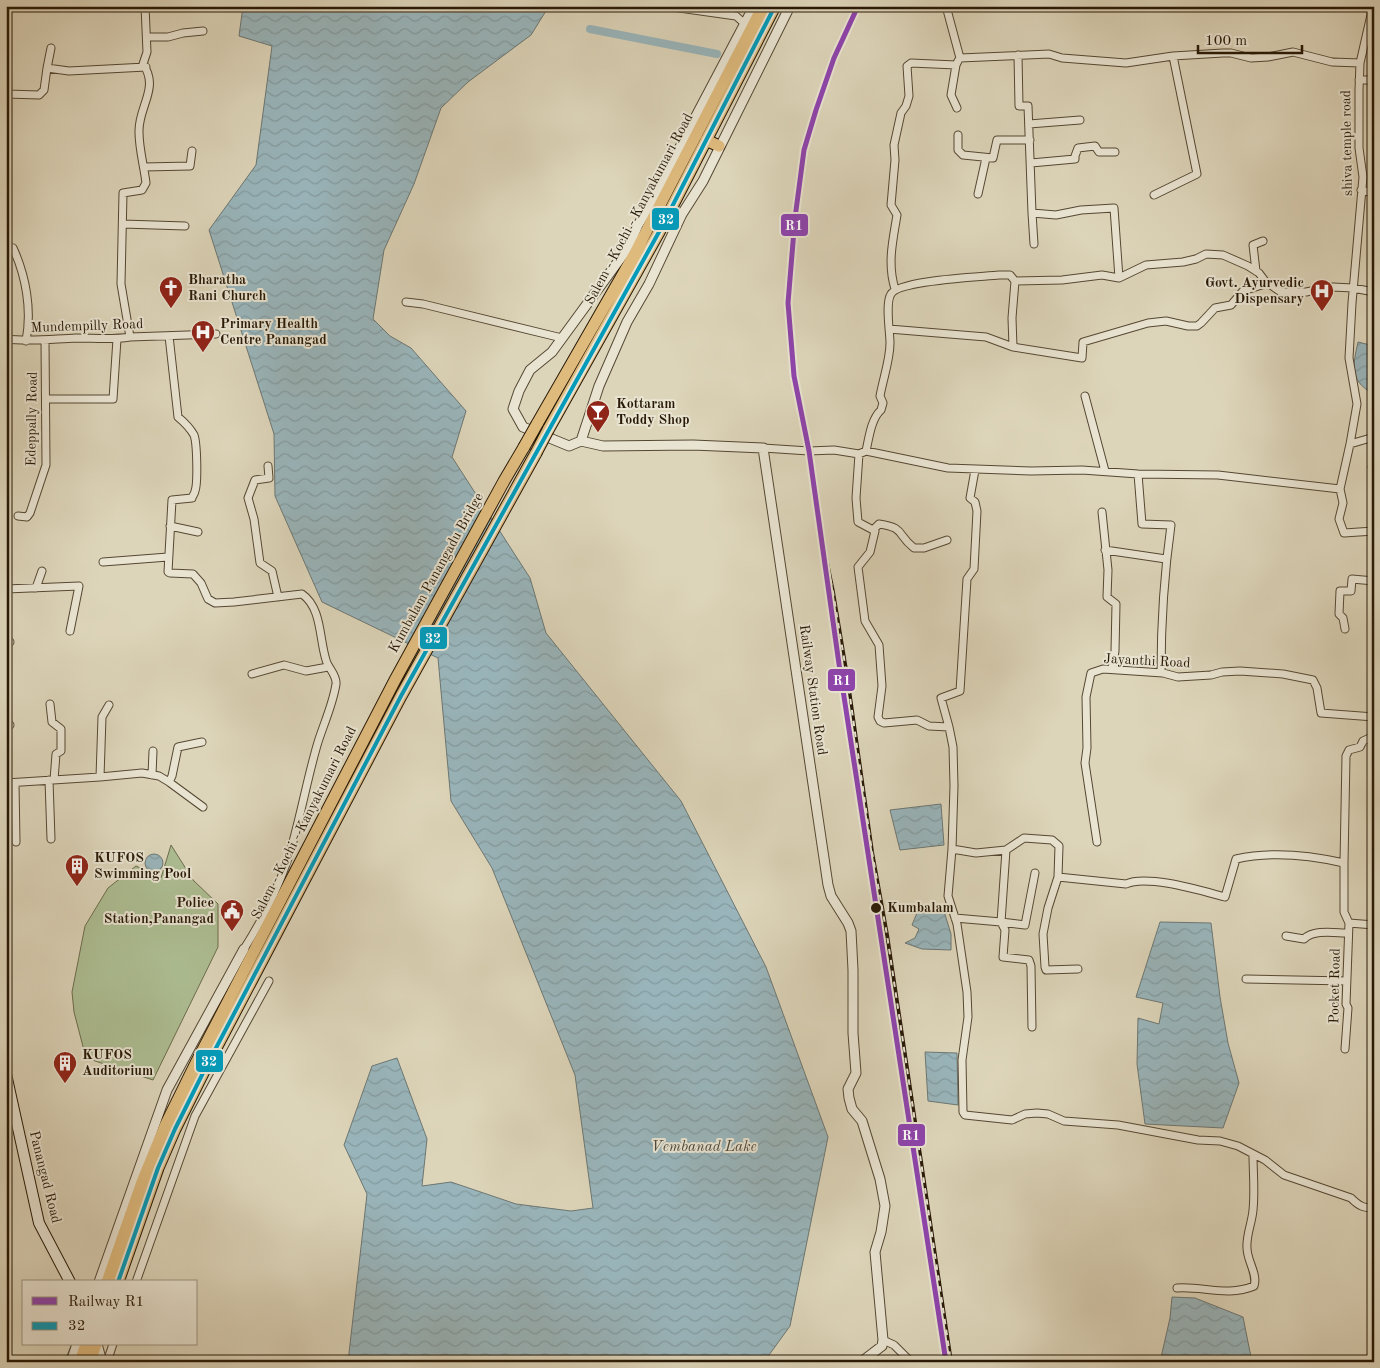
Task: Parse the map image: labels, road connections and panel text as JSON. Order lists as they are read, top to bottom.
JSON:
{
  "streets": {
    "highway": ["Salem - Kochi - Kanyakumari Road", "Kumbalam Panangadu Bridge"],
    "main road": ["Panangad Road"],
    "street": [
      "shiva temple road",
      "Mundempilly Road",
      "Edeppally Road",
      "Jayanthi Road",
      "Railway Station Road",
      "Pocket Road"
    ]
  },
  "crossings": [
    ["Salem - Kochi - Kanyakumari Road", "Kumbalam Panangadu Bridge"],
    ["Mundempilly Road", "Edeppally Road"]
  ],
  "water": ["Vembanad Lake"],
  "places": {
    "church": ["Bharatha Rani Church"],
    "hospital": ["Govt. Ayurvedic Dispensary", "Primary Health Centre Panangad"],
    "bar": ["Kottaram Toddy Shop"],
    "building": ["KUFOS Swimming Pool", "KUFOS Auditorium"],
    "other": ["Kumbalam"],
    "public building": ["Police Station,Panangad"]
  },
  "lines": ["rail line R1", "transit line 32"],
  "legend": ["Railway R1", "32"],
  "scale_bar": "100 m"
}
